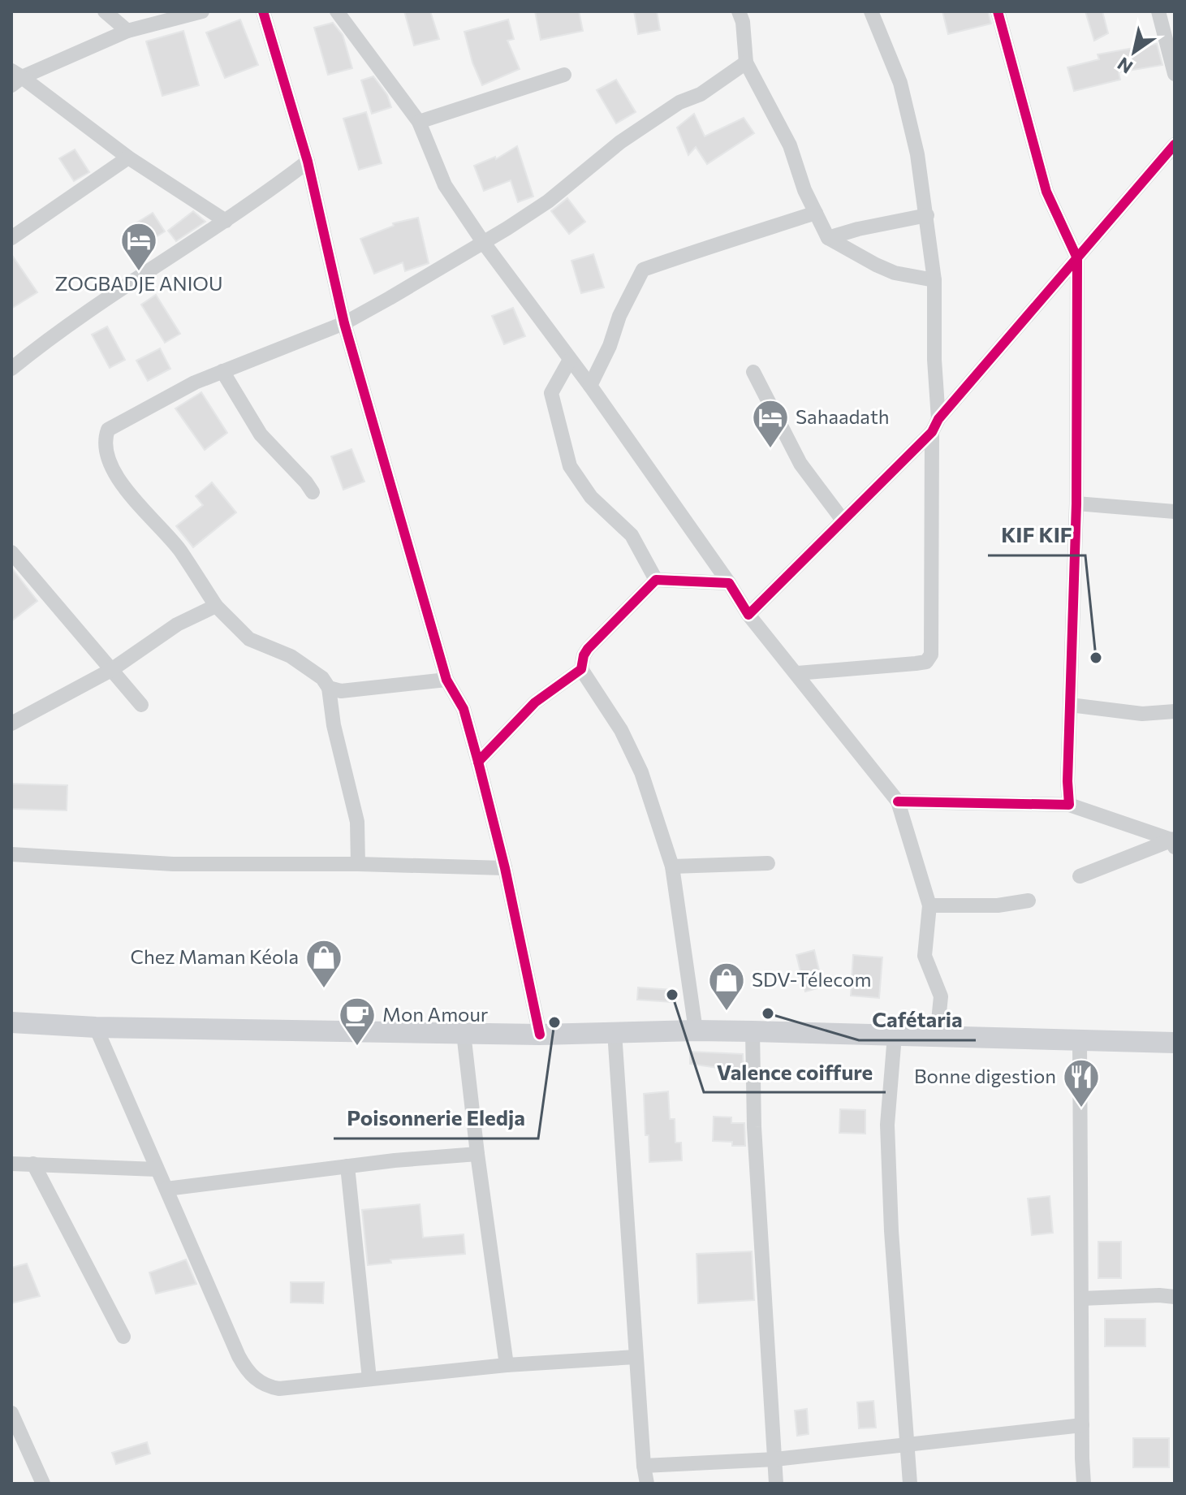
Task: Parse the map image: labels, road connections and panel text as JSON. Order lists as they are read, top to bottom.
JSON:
{
  "places": {
    "hotel": ["ZOGBADJE ANIOU", "Sahaadath"],
    "other": [
      "KIF KIF",
      "Valence coiffure",
      "Cafétaria",
      "Poisonnerie Eledja"
    ],
    "shop": ["Chez Maman Kéola", "SDV-Télecom"],
    "cafe": ["Mon Amour"],
    "restaurant": ["Bonne digestion"]
  },
  "north": "bottom left"
}
